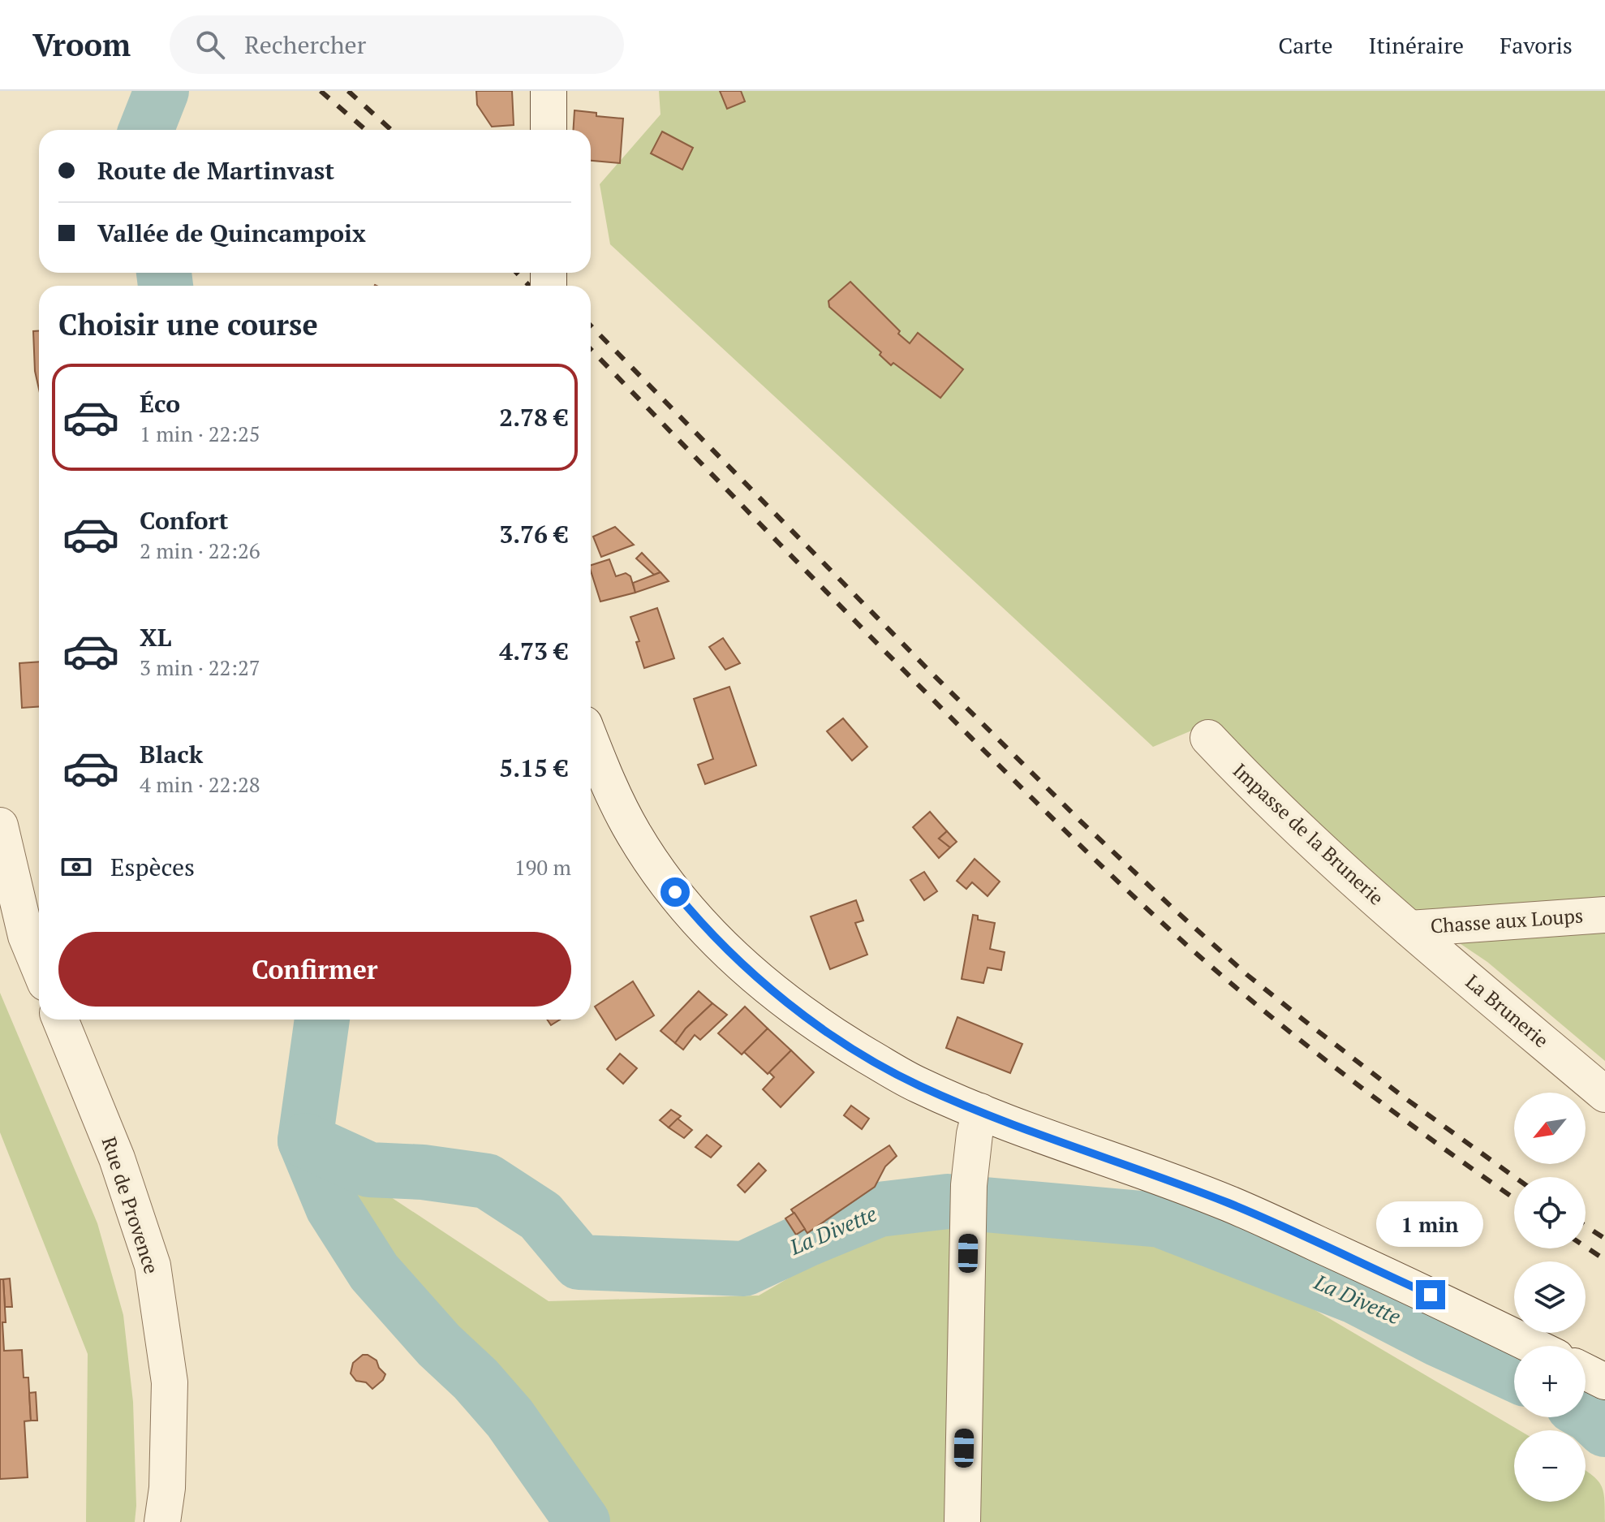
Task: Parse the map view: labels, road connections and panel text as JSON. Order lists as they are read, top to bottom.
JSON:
{
  "streets": {
    "street": [
      "Impasse de la Brunerie",
      "Chasse aux Loups",
      "La Brunerie",
      "Rue de Provence"
    ]
  },
  "crossings": [
    ["Impasse de la Brunerie", "Chasse aux Loups"],
    ["Impasse de la Brunerie", "La Brunerie"],
    ["Chasse aux Loups", "La Brunerie"]
  ],
  "water": ["La Divette"],
  "north": "bottom left",
  "page": {
    "header": "Vroom",
    "search": "Rechercher",
    "nav": ["Carte", "Itinéraire", "Favoris"],
    "banner": ["Route de Martinvast", "Vallée de Quincampoix"],
    "heading": "Choisir une course",
    "list": [
      {
        "name": "Éco",
        "note": "1 min · 22:25",
        "value": "2.78 €"
      },
      {
        "name": "Confort",
        "note": "2 min · 22:26",
        "value": "3.76 €"
      },
      {
        "name": "XL",
        "note": "3 min · 22:27",
        "value": "4.73 €"
      },
      {
        "name": "Black",
        "note": "4 min · 22:28",
        "value": "5.15 €"
      }
    ],
    "pay": ["Espèces", "190 m"],
    "buttons": "Confirmer",
    "map_buttons": ["+", "−"],
    "bubble": "1 min"
  }
}
